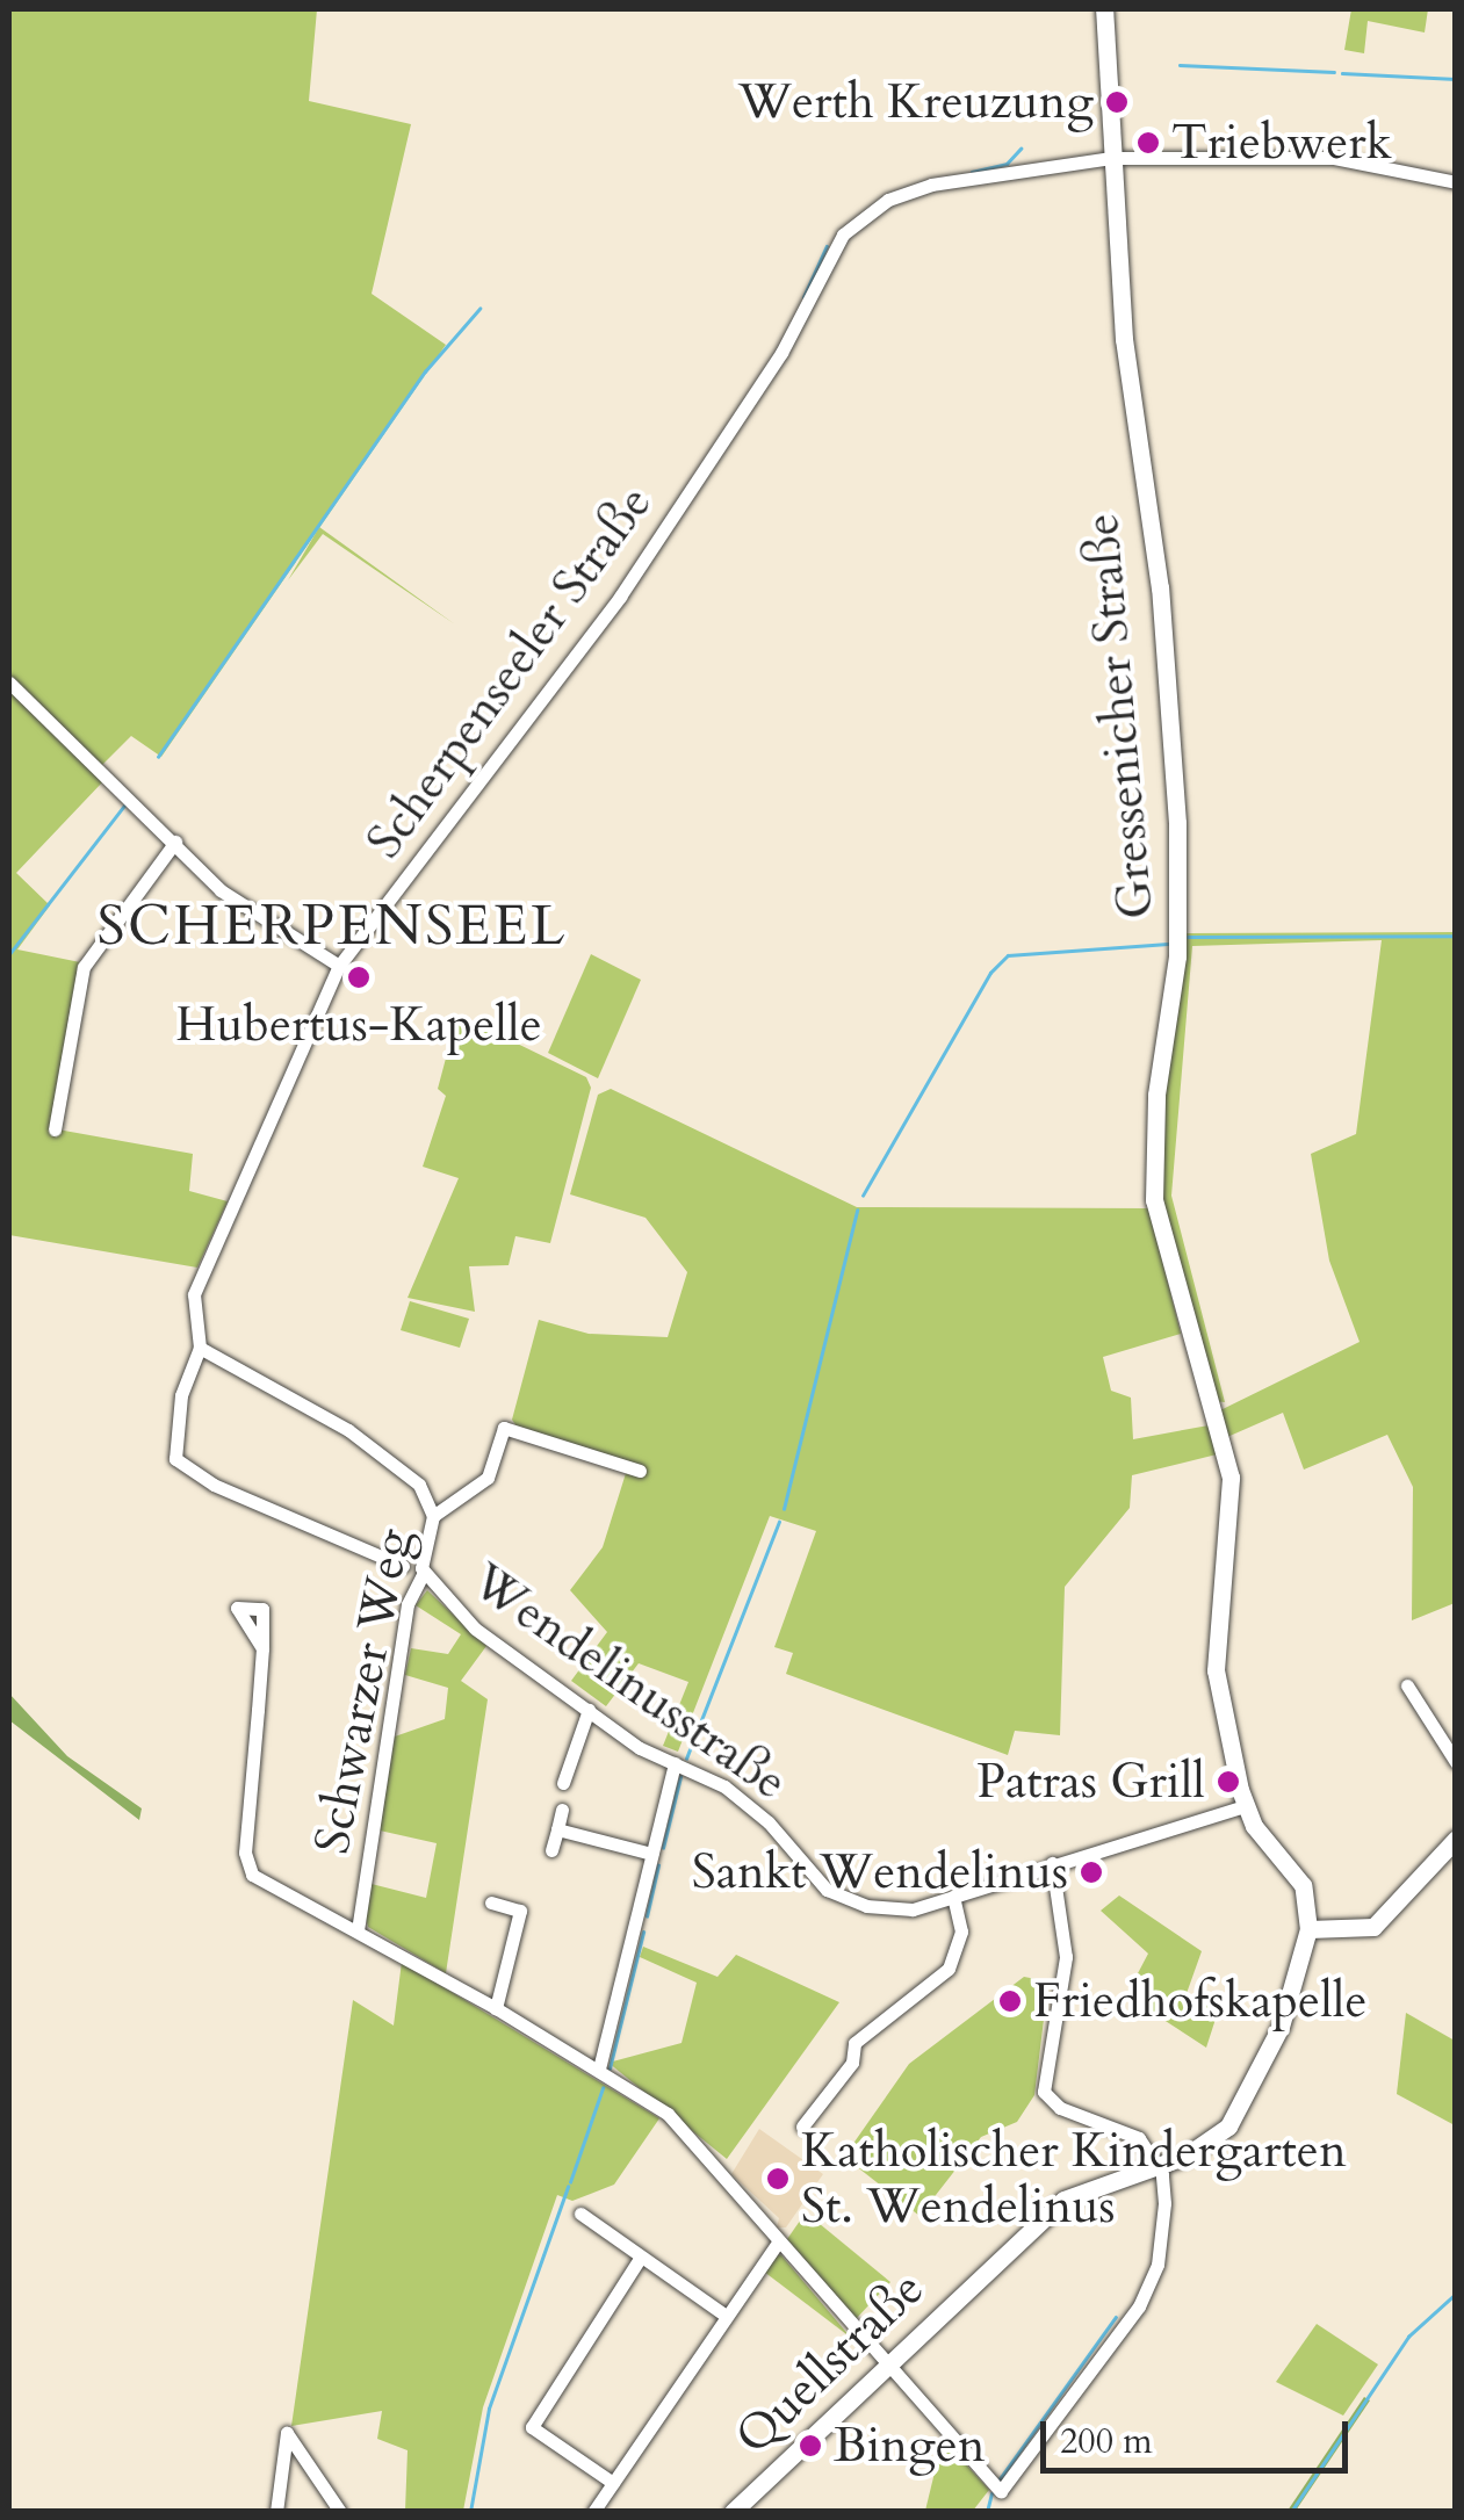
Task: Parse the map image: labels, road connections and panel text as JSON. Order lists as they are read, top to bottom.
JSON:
{
  "streets": {
    "main road": ["Gressenicher Straße", "Quellstraße"],
    "street": ["Scherpenseeler Straße", "Wendelinusstraße", "Schwarzer Weg"]
  },
  "crossings": [
    ["Scherpenseeler Straße", "Gressenicher Straße"],
    ["Gressenicher Straße", "Wendelinusstraße"],
    ["Gressenicher Straße", "Quellstraße"],
    ["Wendelinusstraße", "Schwarzer Weg"]
  ],
  "districts": ["SCHERPENSEEL"],
  "places": [
    "Werth Kreuzung",
    "Triebwerk",
    "Hubertus-Kapelle",
    "Patras Grill",
    "Sankt Wendelinus",
    "Friedhofskapelle",
    "Katholischer Kindergarten St. Wendelinus",
    "Bingen"
  ],
  "scale_bar": "200 m"
}
